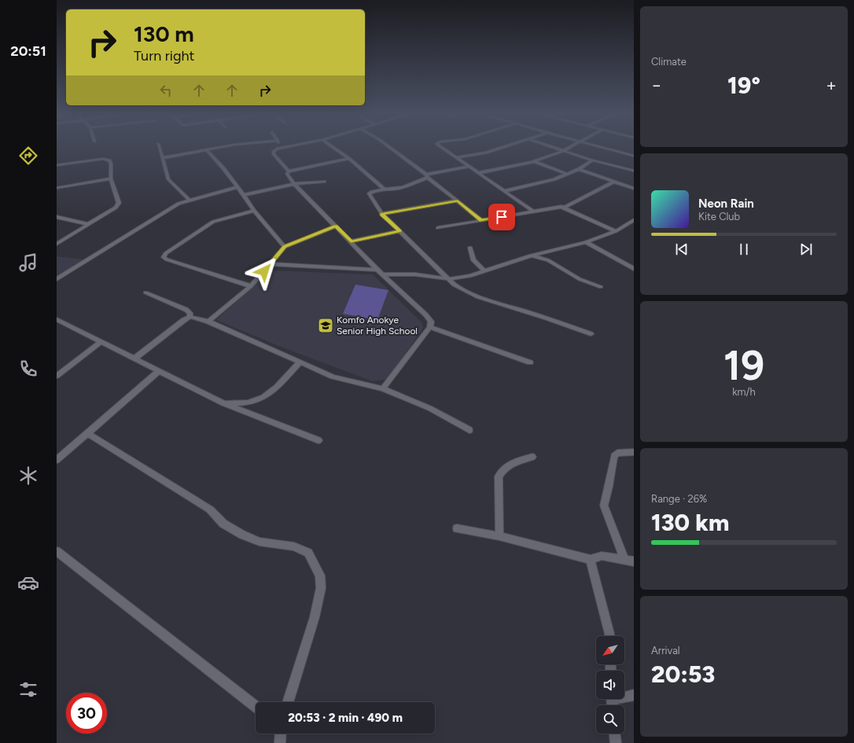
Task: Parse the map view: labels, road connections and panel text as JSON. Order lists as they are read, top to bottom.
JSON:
{
  "places": {
    "school or university": ["Komfo Anokye Senior High School"]
  },
  "north": "bottom left",
  "page": {
    "tabs": "20:51",
    "tile": [
      "Climate",
      ["19", "km/h"],
      ["Range · 26%", "130 km"],
      ["Arrival", "20:53"]
    ],
    "turn": ["130 m", "Turn right"],
    "heat": ["−", "19°", "+"],
    "song": ["Neon Rain", "Kite Club"],
    "limit": "30",
    "trip": "20:53 · 2 min · 490 m"
  }
}
